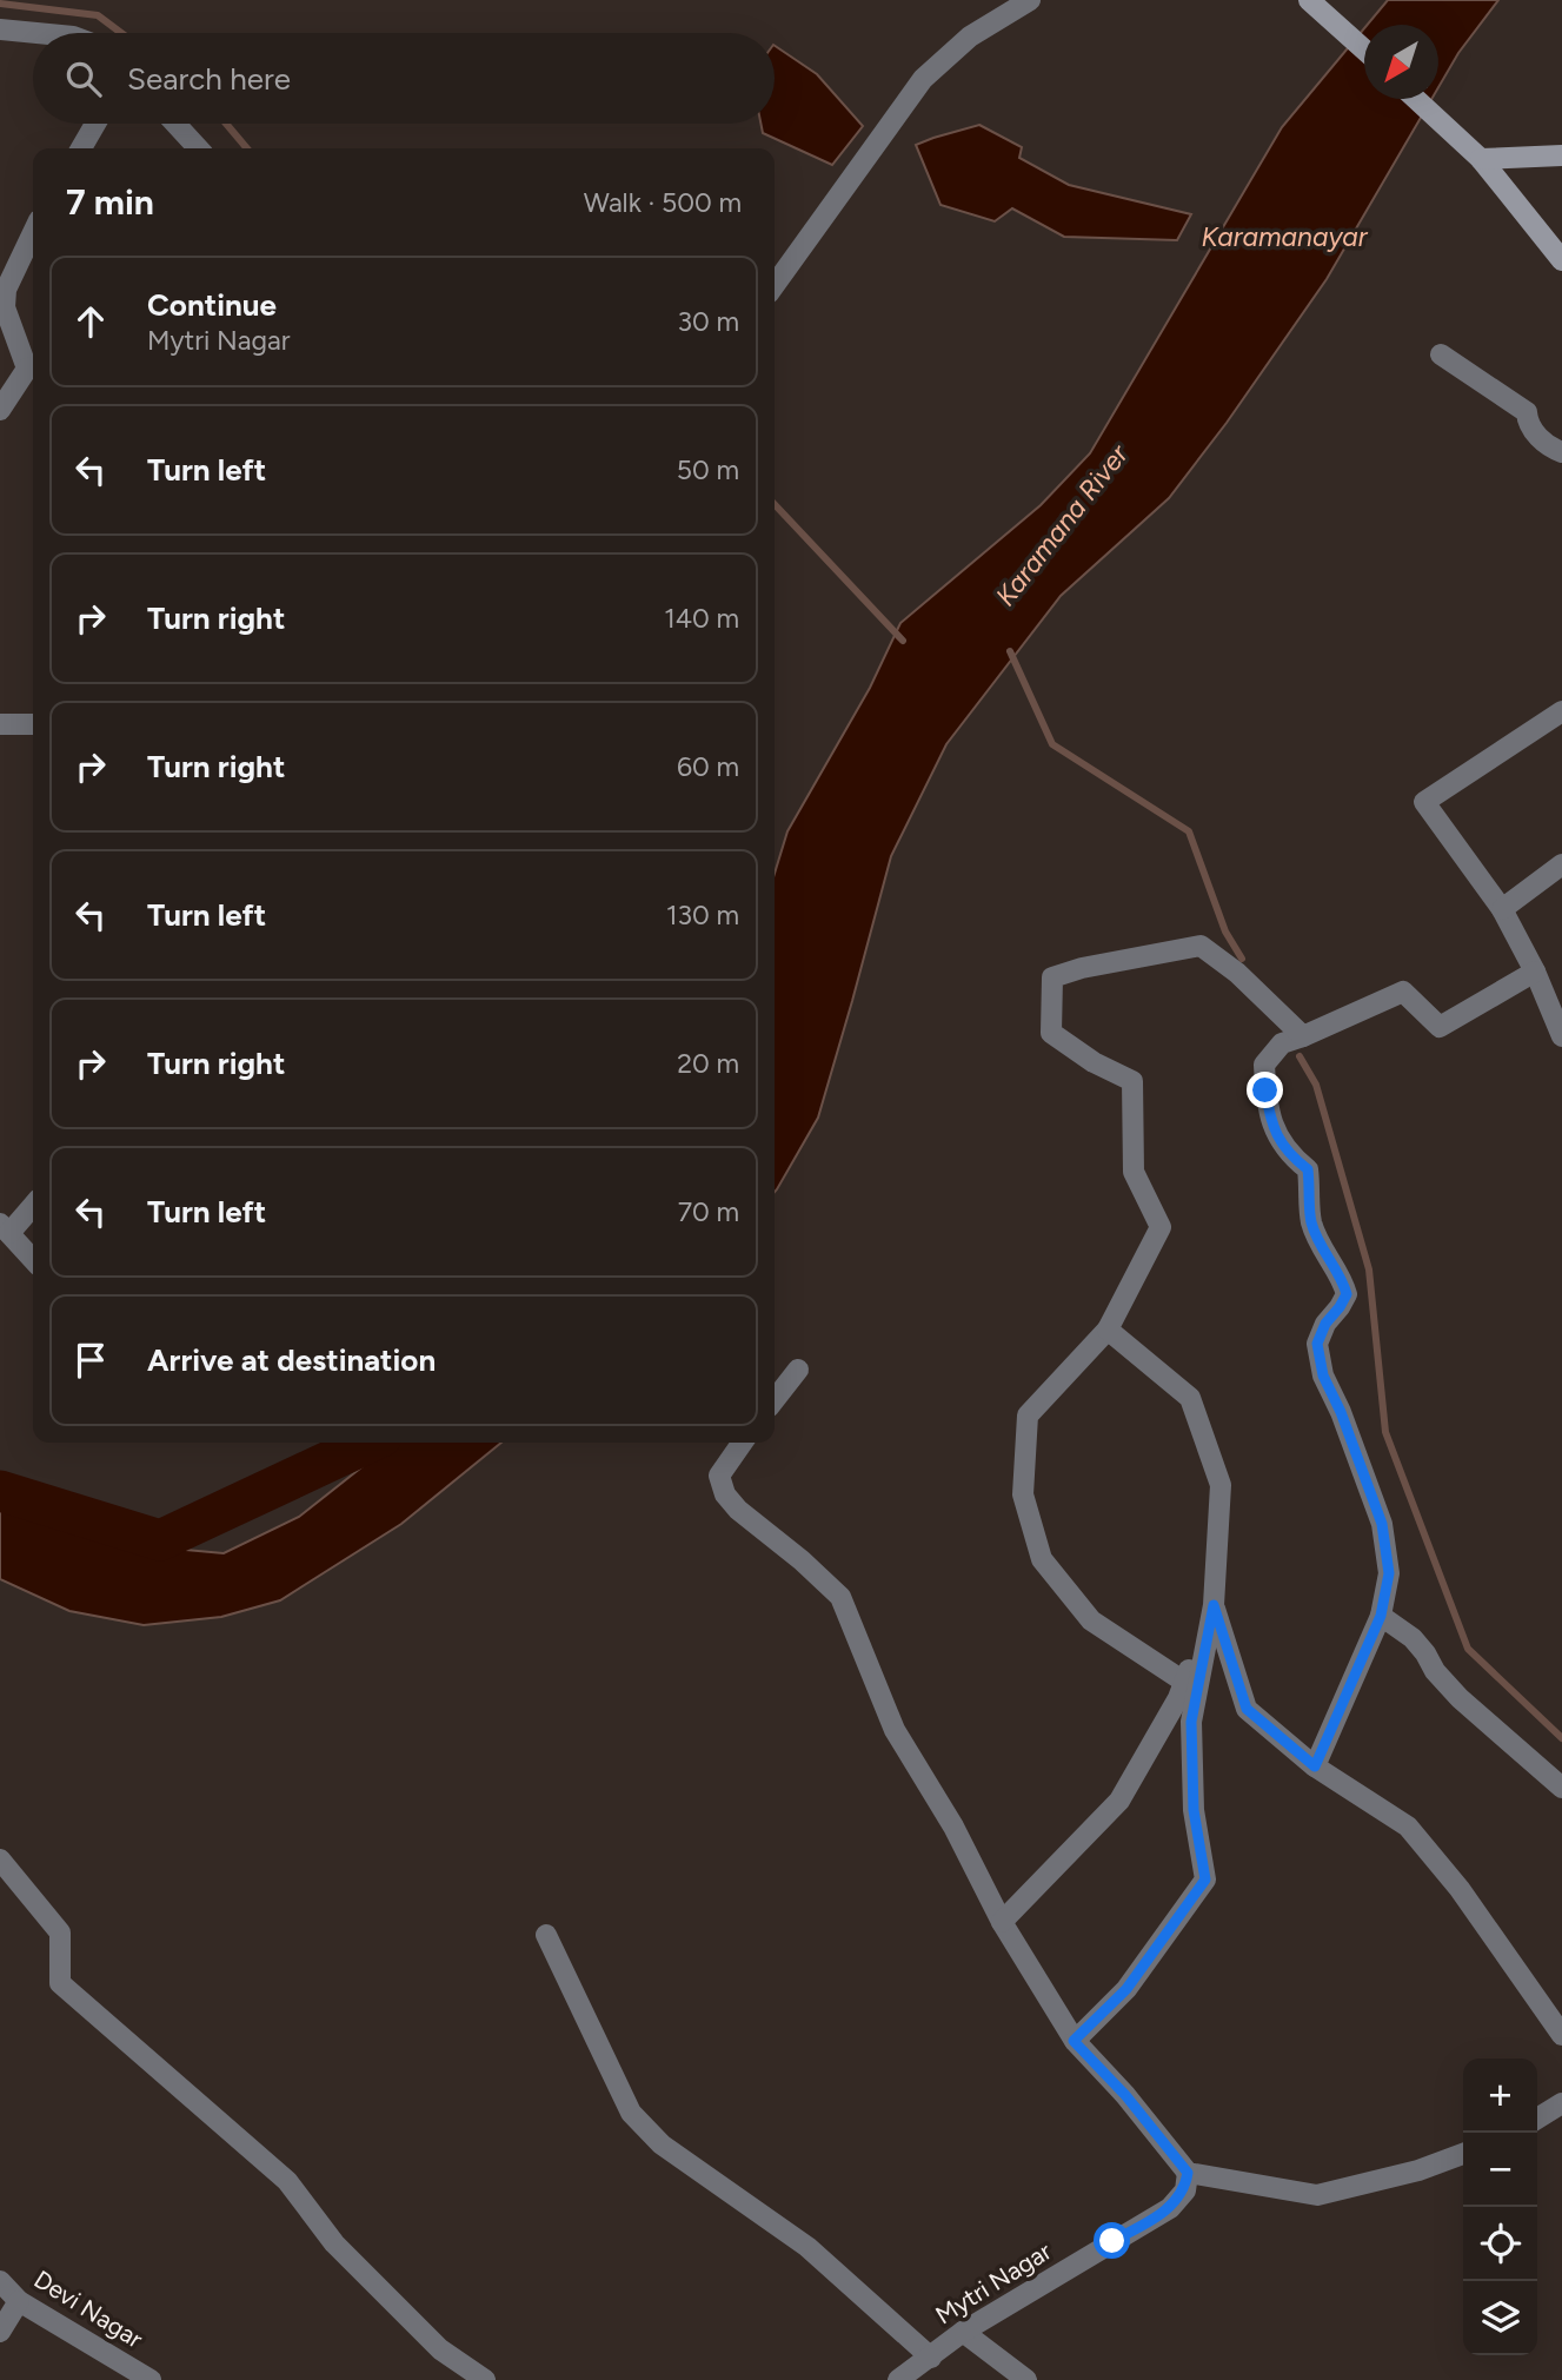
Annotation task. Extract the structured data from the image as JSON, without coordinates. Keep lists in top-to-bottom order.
{
  "streets": {
    "street": ["Mytri Nagar", "Devi Nagar"]
  },
  "water": ["Karamanayar", "Karamana River"],
  "north": "bottom left",
  "page": {
    "search": "Search here",
    "heading": ["7 min", "Walk · 500 m"],
    "list": [
      ["Continue", "Mytri Nagar", "30 m"],
      ["Turn left", "50 m"],
      ["Turn right", "140 m"],
      ["Turn right", "60 m"],
      ["Turn left", "130 m"],
      ["Turn right", "20 m"],
      ["Turn left", "70 m"],
      "Arrive at destination"
    ],
    "map_buttons": ["+", "−"]
  }
}
